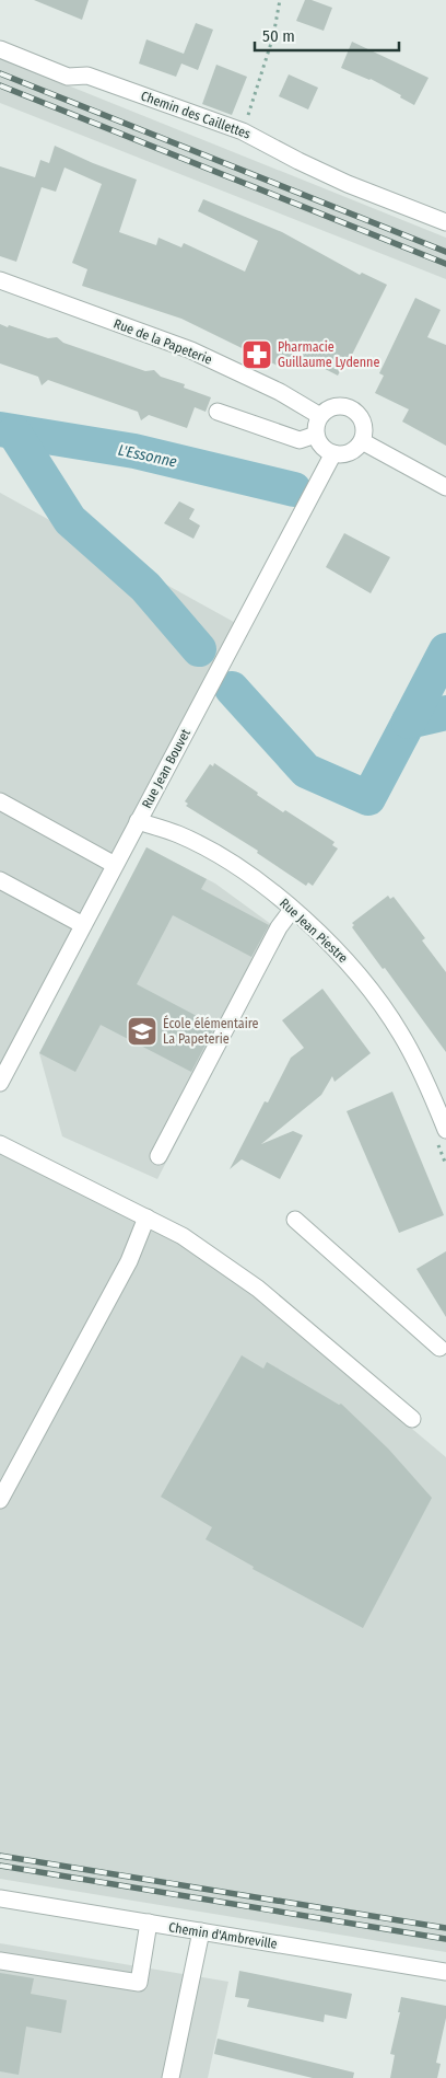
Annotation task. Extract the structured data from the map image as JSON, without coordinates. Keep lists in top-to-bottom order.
{
  "streets": {
    "street": [
      "Chemin des Caillettes",
      "Rue de la Papeterie",
      "Rue Jean Bouvet",
      "Rue Jean Piestre",
      "Chemin d'Ambreville"
    ]
  },
  "crossings": [
    ["Rue de la Papeterie", "Rue Jean Bouvet"],
    ["Rue Jean Bouvet", "Rue Jean Piestre"]
  ],
  "water": ["L'Essonne"],
  "places": {
    "pharmacy": ["Pharmacie Guillaume Lydenne"],
    "school or university": ["École élémentaire La Papeterie"]
  },
  "scale_bar": "50 m"
}
